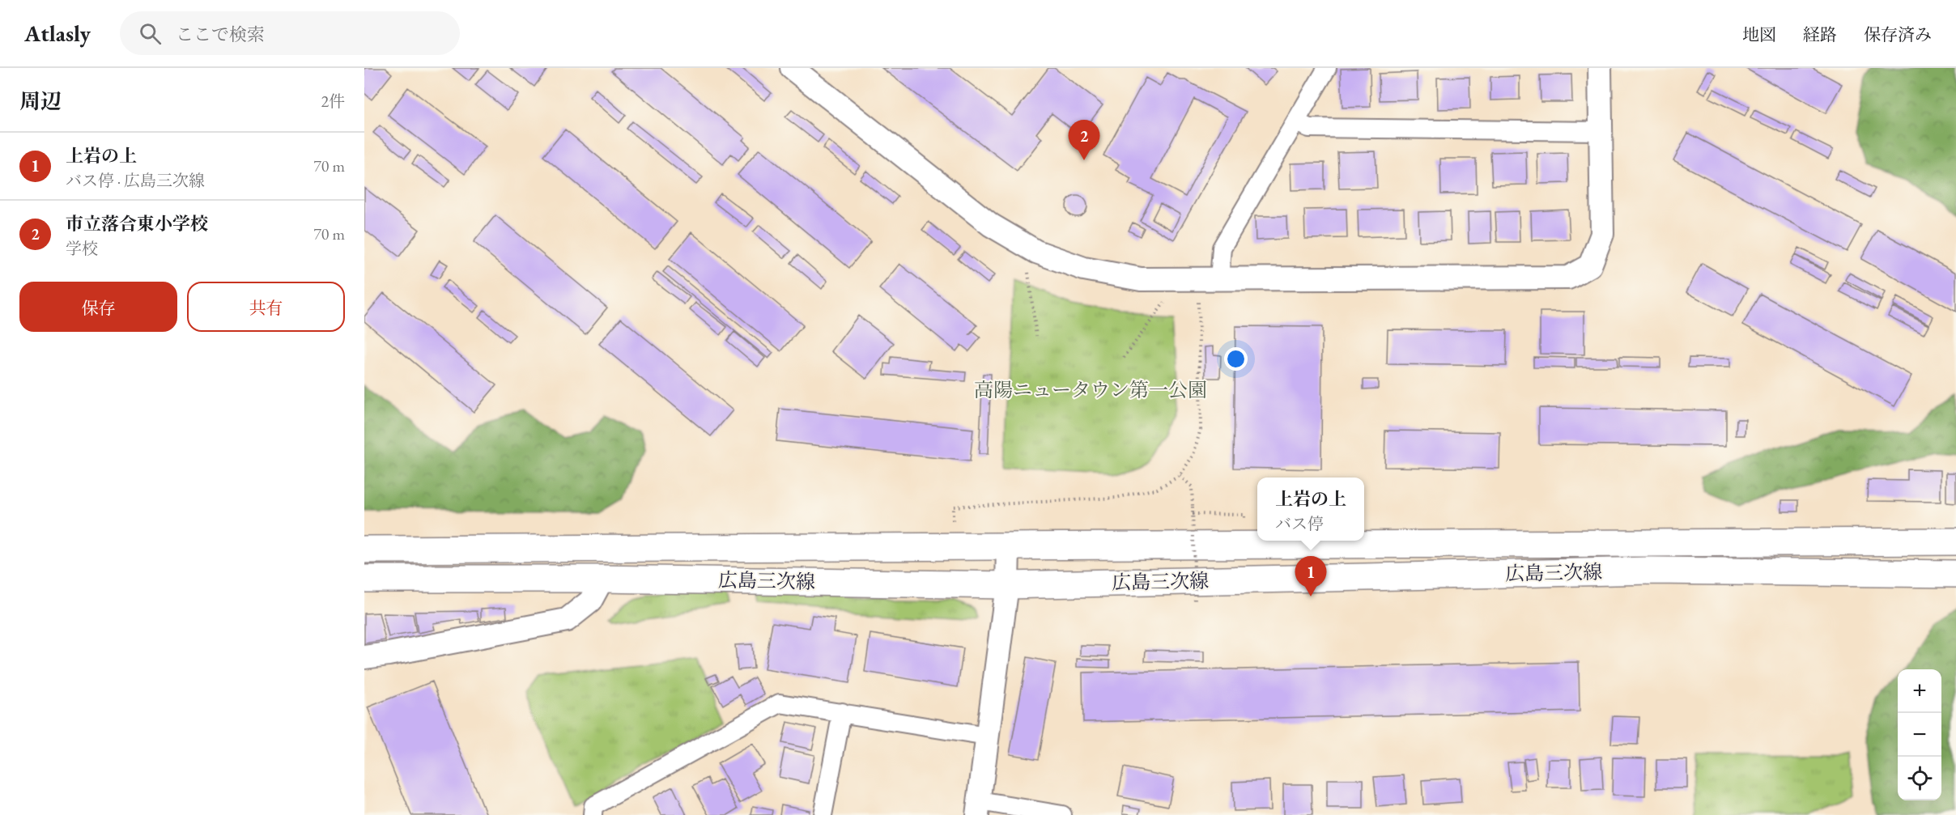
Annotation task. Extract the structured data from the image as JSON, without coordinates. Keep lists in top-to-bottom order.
{
  "streets": {
    "main road": ["広島三次線"]
  },
  "parks": ["高陽ニュータウン第一公園"],
  "page": {
    "header": "Atlasly",
    "search": "ここで検索",
    "nav": ["地図", "経路", "保存済み"],
    "heading": ["周辺", "2件"],
    "pins": ["2", "1"],
    "list": [
      {
        "mark": "1",
        "name": "上岩の上",
        "note": "バス停 · 広島三次線",
        "value": "70 m"
      },
      {
        "mark": "2",
        "name": "市立落合東小学校",
        "note": "学校",
        "value": "70 m"
      }
    ],
    "buttons": ["保存", "共有"],
    "popup": ["上岩の上", "バス停"],
    "map_buttons": ["+", "−"]
  }
}
